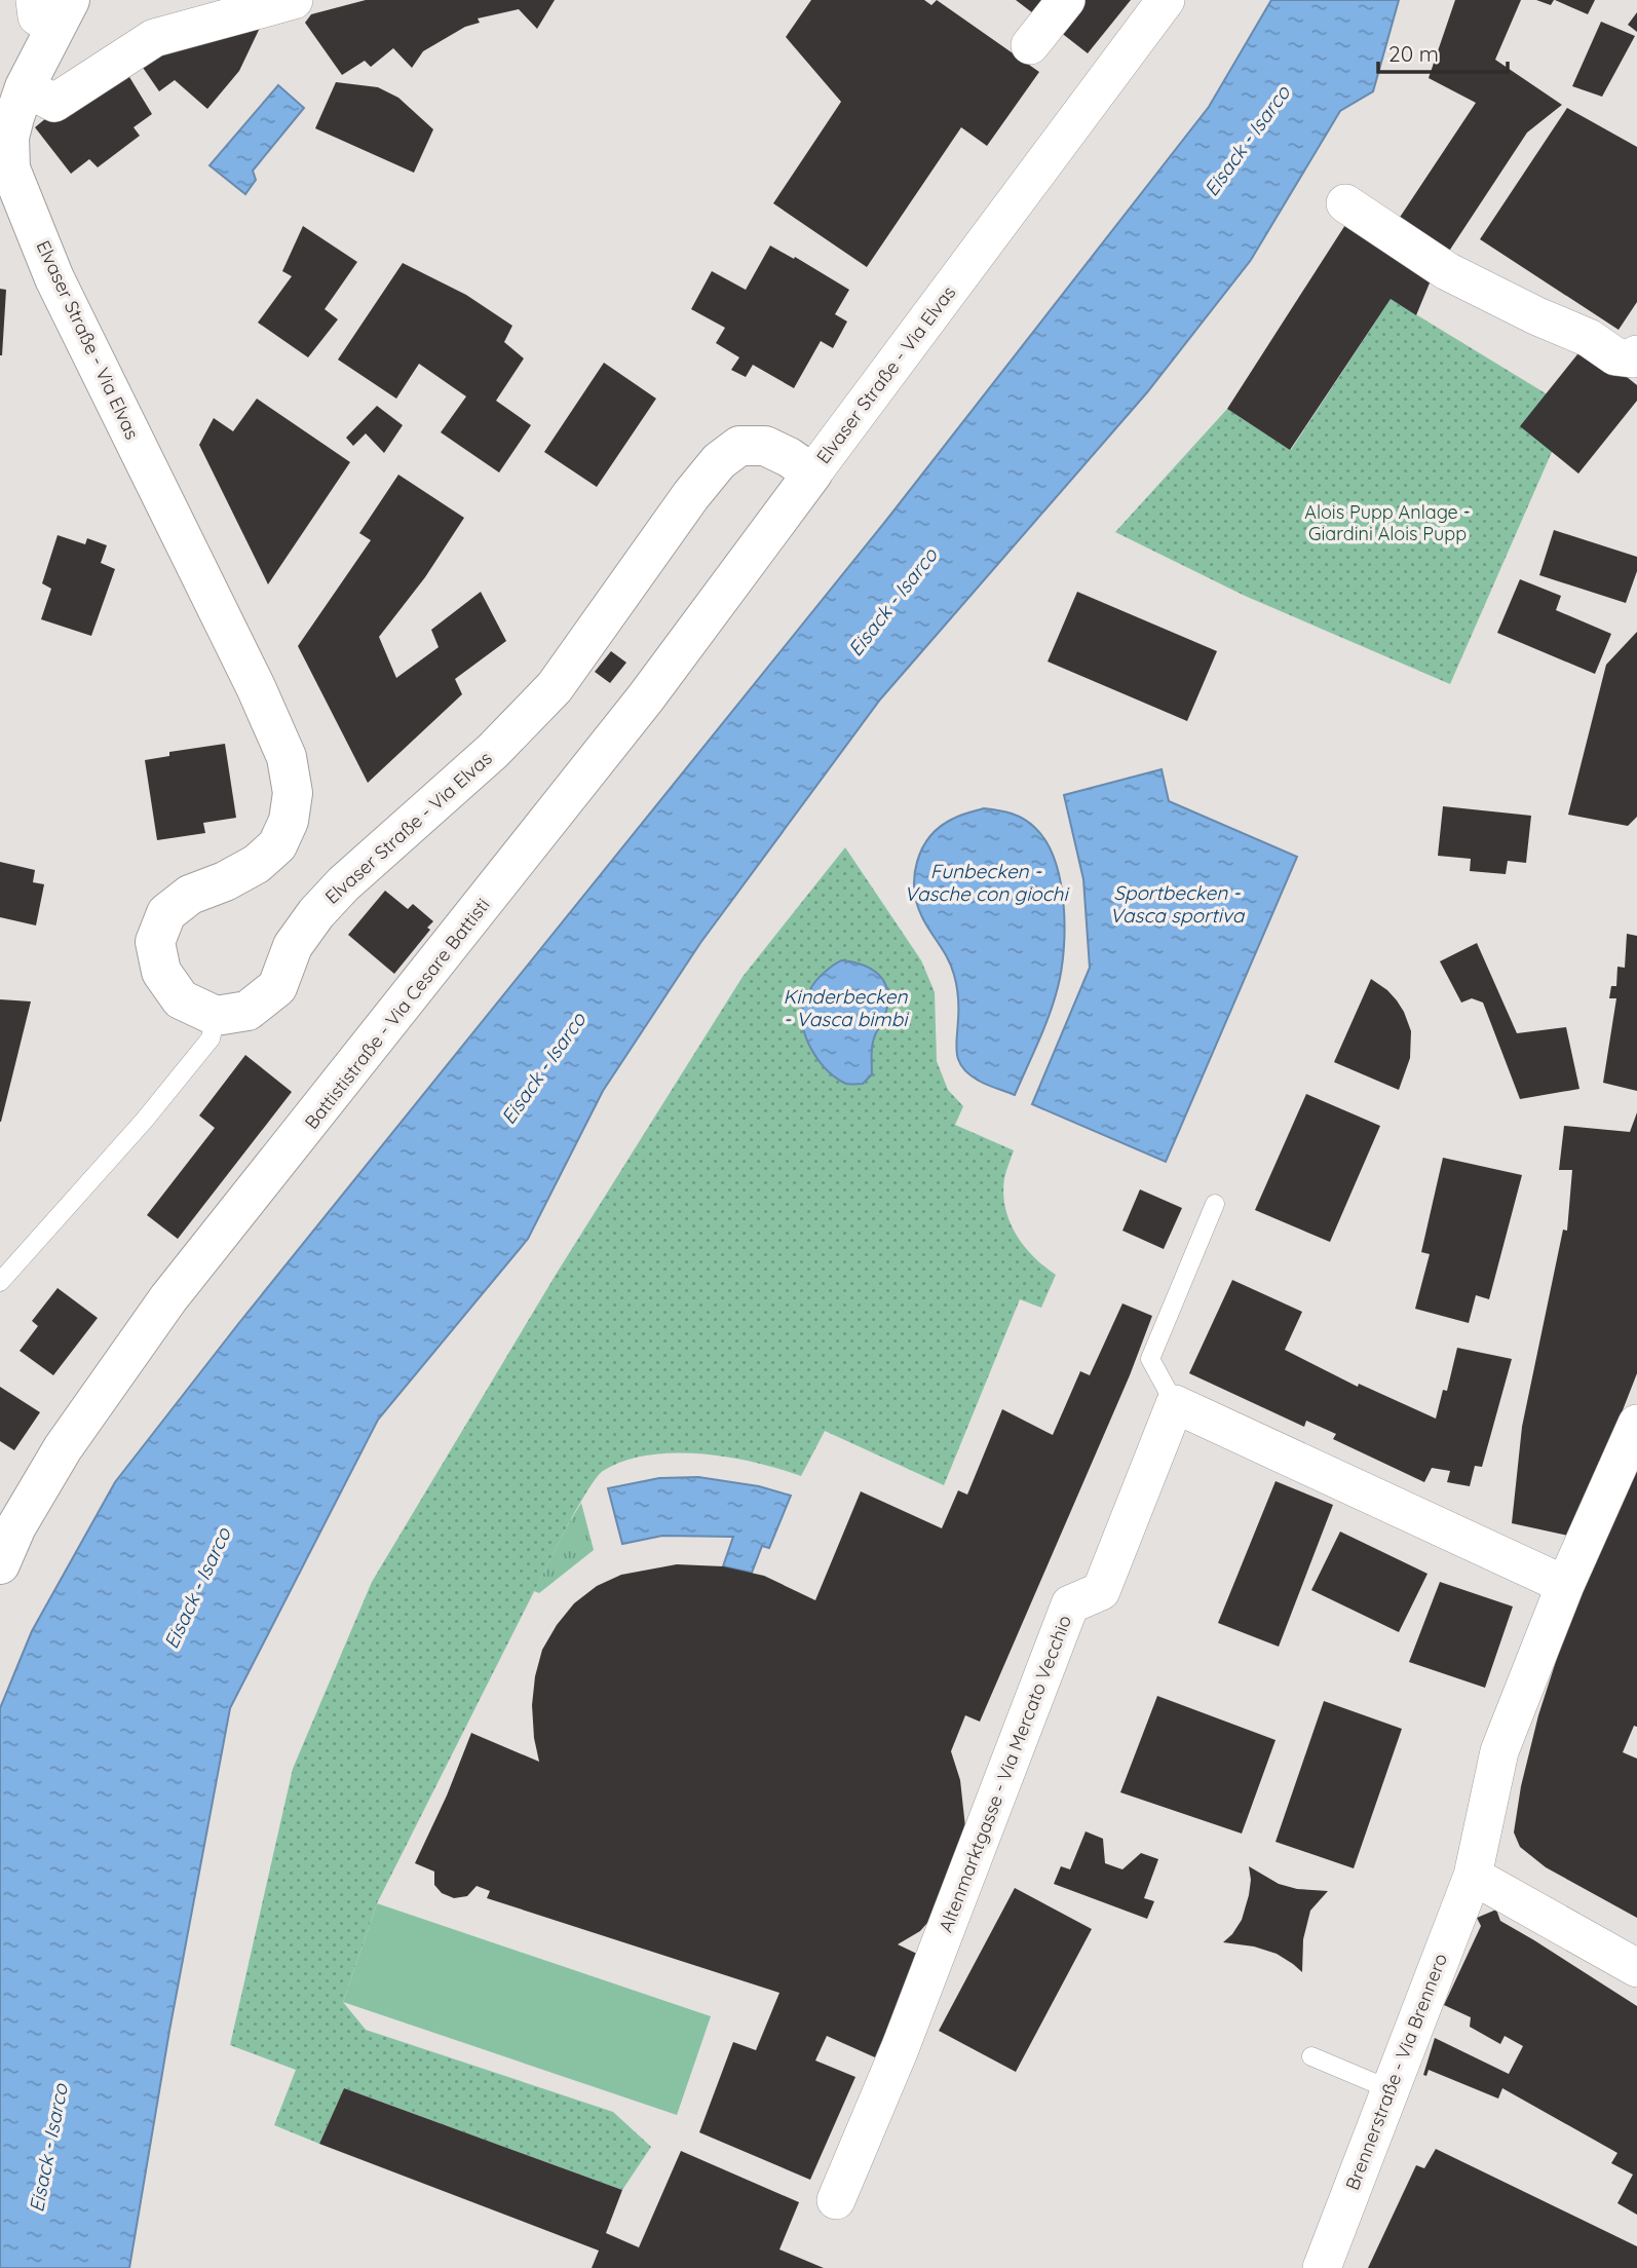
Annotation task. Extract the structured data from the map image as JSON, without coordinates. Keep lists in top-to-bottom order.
{
  "streets": {
    "street": [
      "Elvaser Straße - Via Elvas",
      "Battististraße - Via Cesare Battisti",
      "Altenmarktgasse - Via Mercato Vecchio",
      "Brennerstraße - Via Brennero"
    ]
  },
  "crossings": [
    ["Elvaser Straße - Via Elvas", "Battististraße - Via Cesare Battisti"]
  ],
  "water": [
    "Eisack - Isarco",
    "Funbecken - Vasche con giochi",
    "Sportbecken - Vasca sportiva",
    "Kinderbecken - Vasca bimbi"
  ],
  "parks": ["Alois Pupp Anlage - Giardini Alois Pupp"],
  "scale_bar": "20 m"
}
